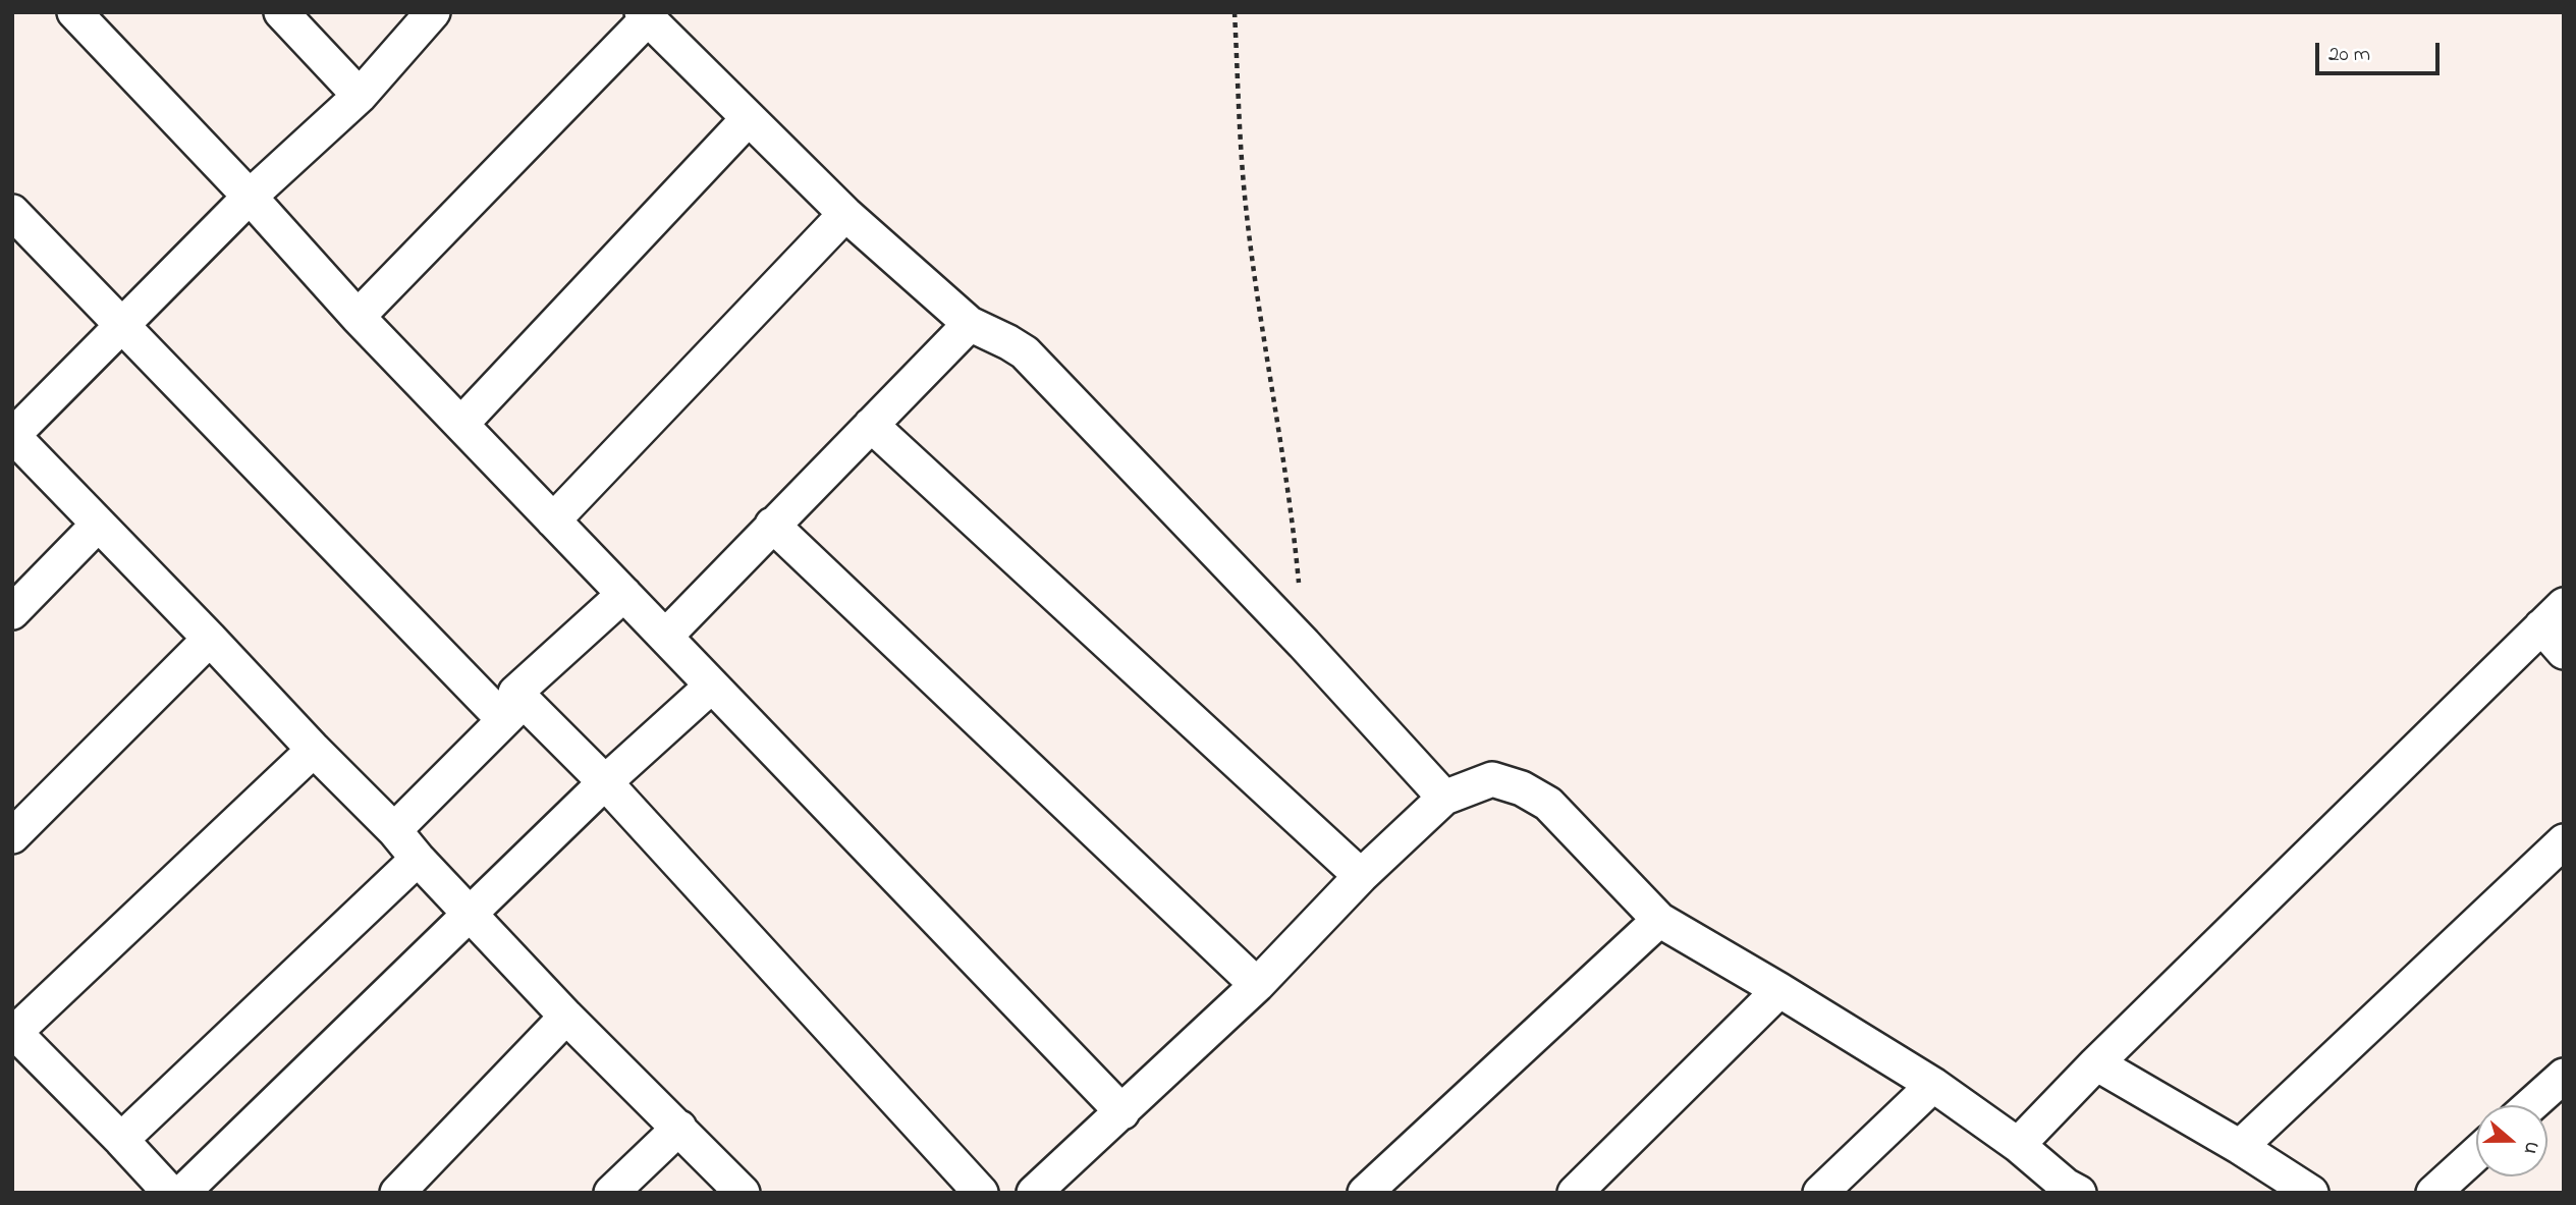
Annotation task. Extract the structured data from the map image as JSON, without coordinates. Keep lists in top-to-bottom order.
{
  "scale_bar": "20 m",
  "north": "right"
}
